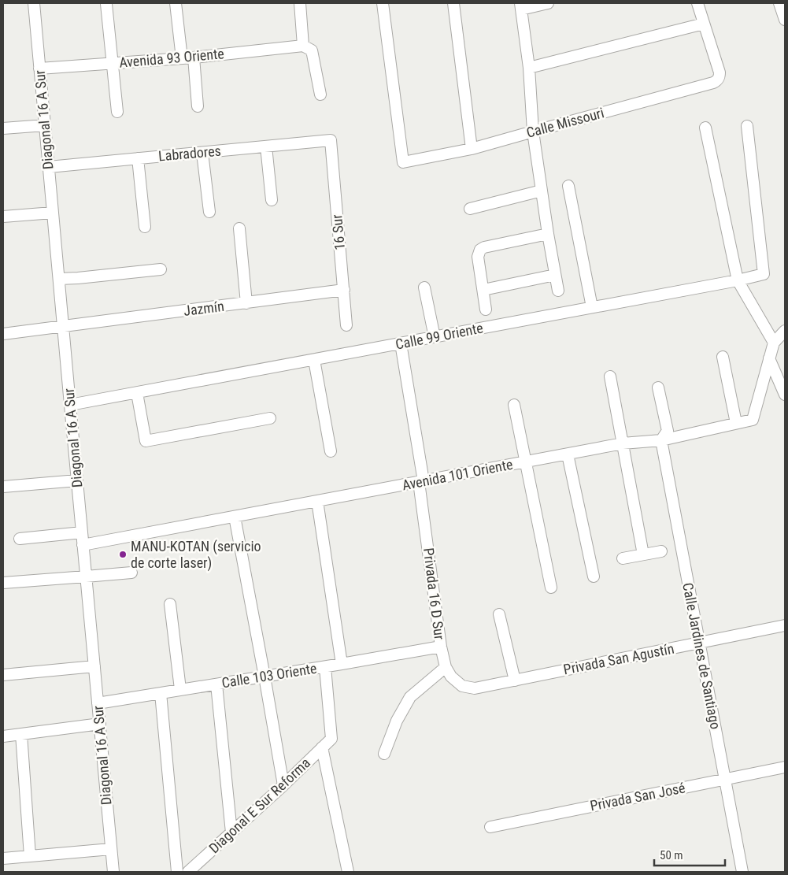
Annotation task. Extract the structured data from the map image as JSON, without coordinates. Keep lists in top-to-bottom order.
{
  "streets": {
    "street": [
      "Avenida 93 Oriente",
      "Diagonal 16 A Sur",
      "Calle Missouri",
      "Labradores",
      "16 Sur",
      "Jazmín",
      "Calle 99 Oriente",
      "Avenida 101 Oriente",
      "Privada 16 D Sur",
      "Calle Jardines de Santiago",
      "Privada San Agustín",
      "Calle 103 Oriente",
      "Privada San José",
      "Diagonal E Sur Reforma"
    ]
  },
  "crossings": [
    ["Avenida 93 Oriente", "Diagonal 16 A Sur"],
    ["Diagonal 16 A Sur", "Labradores"],
    ["Diagonal 16 A Sur", "Jazmín"],
    ["Diagonal 16 A Sur", "Calle 99 Oriente"],
    ["Diagonal 16 A Sur", "Avenida 101 Oriente"],
    ["Diagonal 16 A Sur", "Calle 103 Oriente"],
    ["Labradores", "16 Sur"],
    ["16 Sur", "Jazmín"],
    ["Calle 99 Oriente", "Privada 16 D Sur"],
    ["Avenida 101 Oriente", "Privada 16 D Sur"],
    ["Avenida 101 Oriente", "Calle Jardines de Santiago"],
    ["Privada 16 D Sur", "Privada San Agustín"],
    ["Privada 16 D Sur", "Calle 103 Oriente"],
    ["Calle Jardines de Santiago", "Privada San Agustín"],
    ["Calle Jardines de Santiago", "Privada San José"],
    ["Calle 103 Oriente", "Diagonal E Sur Reforma"]
  ],
  "places": ["MANU-KOTAN (servicio de corte laser)"],
  "scale_bar": "50 m"
}
